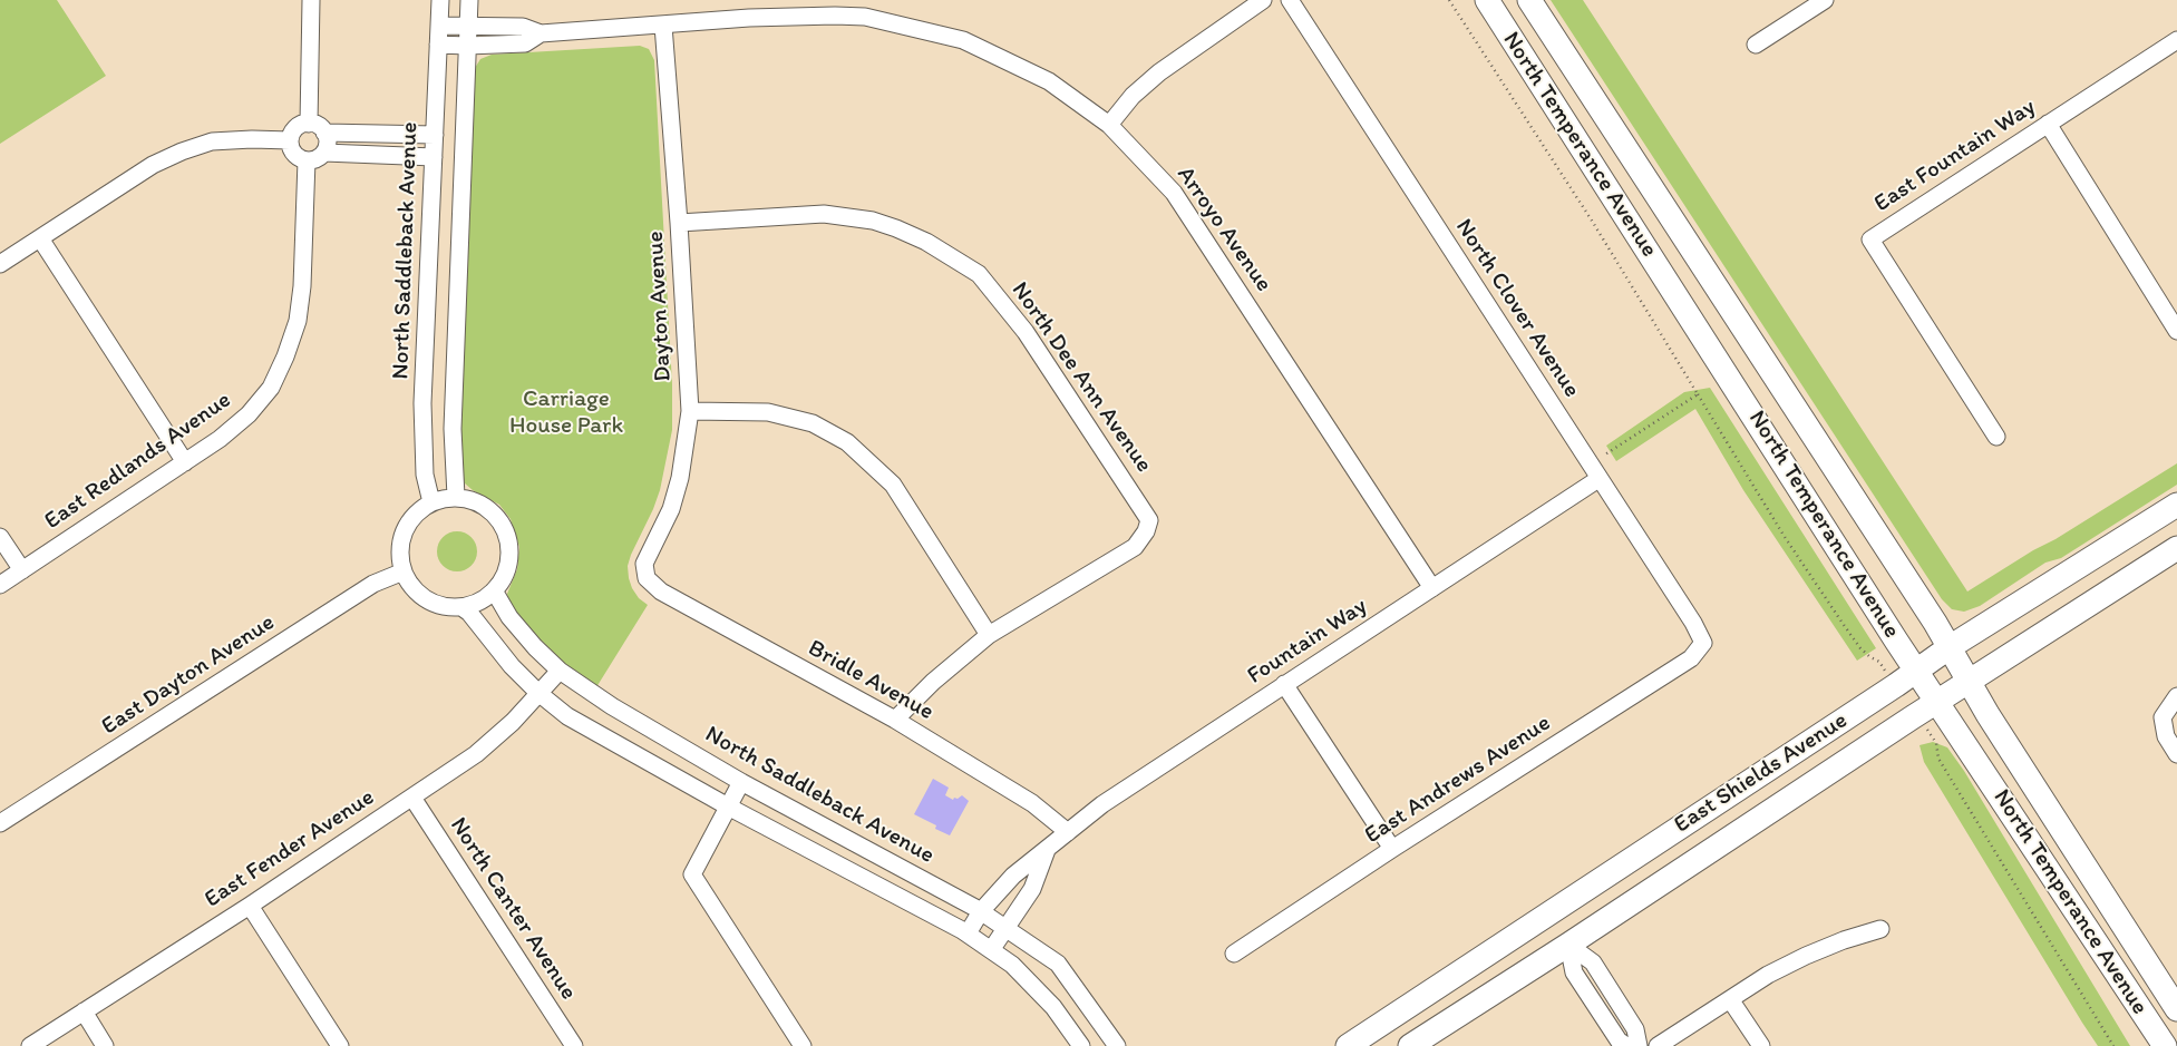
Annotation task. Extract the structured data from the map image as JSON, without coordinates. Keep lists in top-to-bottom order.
{
  "streets": {
    "main road": ["North Temperance Avenue", "East Shields Avenue"],
    "street": [
      "East Fountain Way",
      "Arroyo Avenue",
      "North Saddleback Avenue",
      "Dayton Avenue",
      "North Clover Avenue",
      "North Dee Ann Avenue",
      "East Redlands Avenue",
      "Fountain Way",
      "East Dayton Avenue",
      "Bridle Avenue",
      "East Andrews Avenue",
      "East Fender Avenue",
      "North Canter Avenue"
    ]
  },
  "crossings": [
    ["North Temperance Avenue", "East Shields Avenue"],
    ["Arroyo Avenue", "North Saddleback Avenue"],
    ["Arroyo Avenue", "Dayton Avenue"],
    ["Arroyo Avenue", "Fountain Way"],
    ["North Saddleback Avenue", "Fountain Way"],
    ["North Saddleback Avenue", "East Dayton Avenue"],
    ["North Saddleback Avenue", "East Fender Avenue"],
    ["Dayton Avenue", "North Dee Ann Avenue"],
    ["Dayton Avenue", "Bridle Avenue"],
    ["North Clover Avenue", "Fountain Way"],
    ["North Clover Avenue", "East Andrews Avenue"],
    ["Fountain Way", "Bridle Avenue"],
    ["East Fender Avenue", "North Canter Avenue"]
  ],
  "parks": ["Carriage House Park"]
}
